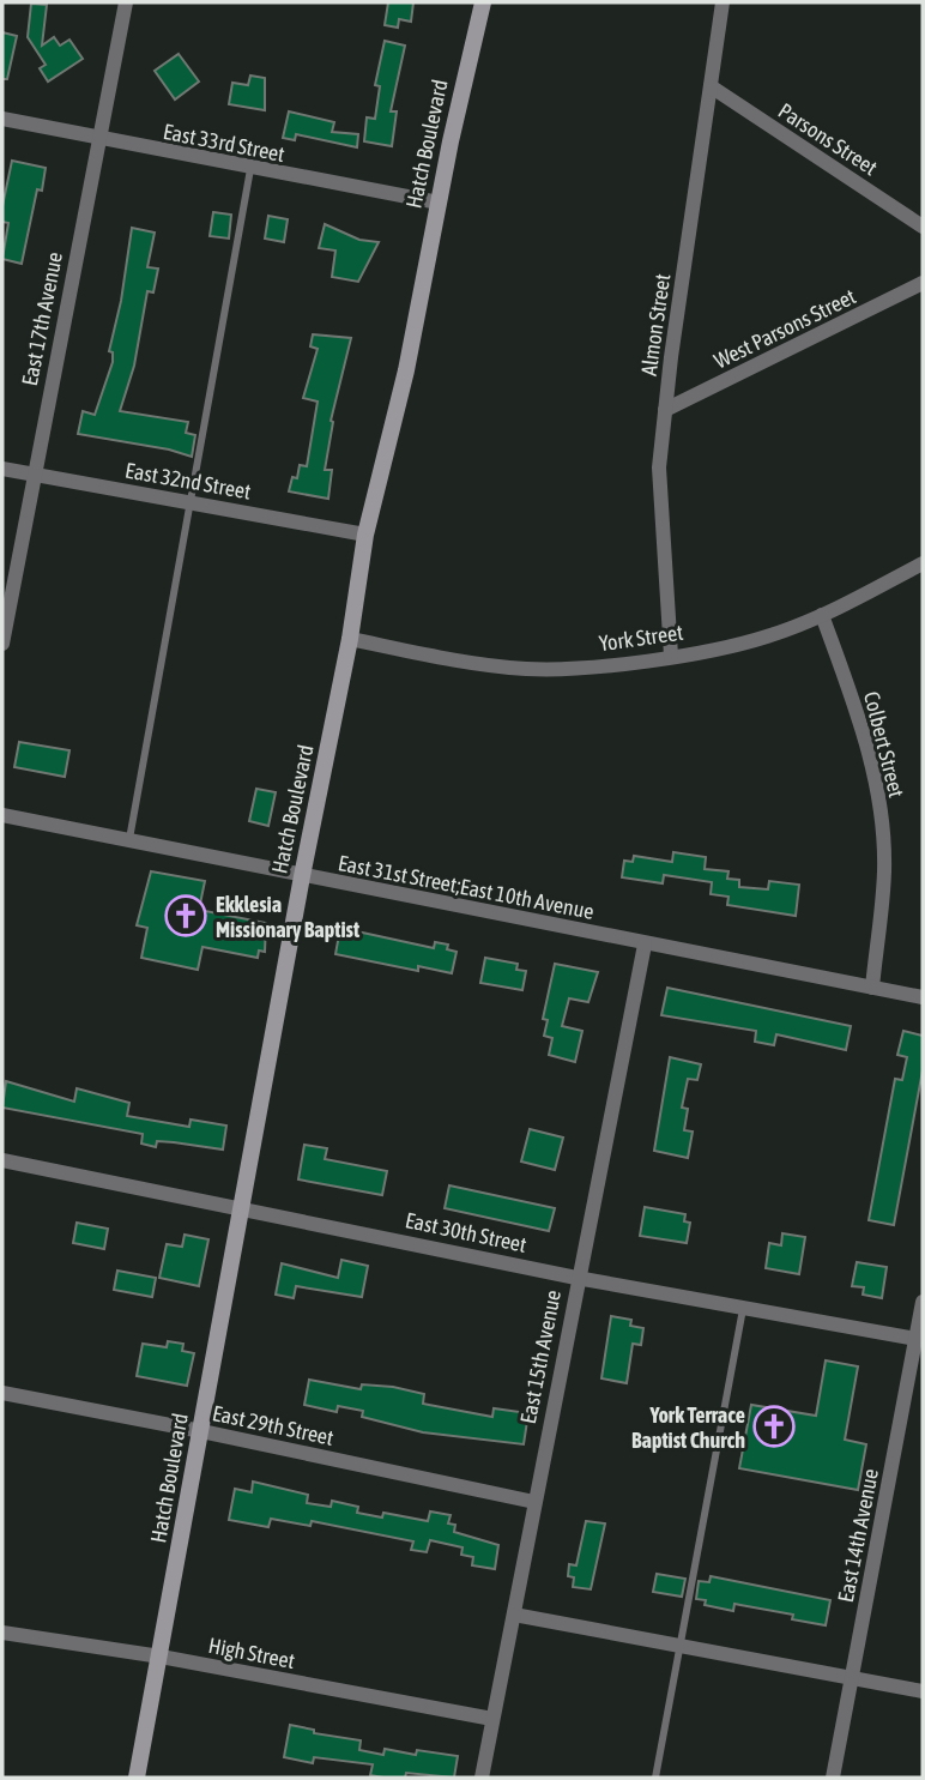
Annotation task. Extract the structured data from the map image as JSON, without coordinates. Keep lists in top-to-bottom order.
{
  "streets": {
    "main road": ["Hatch Boulevard"],
    "street": [
      "Parsons Street",
      "East 33rd Street",
      "East 17th Avenue",
      "Almon Street",
      "West Parsons Street",
      "East 32nd Street",
      "York Street",
      "Colbert Street",
      "East 31st Street;East 10th Avenue",
      "East 30th Street",
      "East 15th Avenue",
      "East 29th Street",
      "East 14th Avenue",
      "High Street"
    ]
  },
  "crossings": [
    ["Parsons Street", "Almon Street"],
    ["East 33rd Street", "Hatch Boulevard"],
    ["East 33rd Street", "East 17th Avenue"],
    ["Hatch Boulevard", "East 32nd Street"],
    ["Hatch Boulevard", "York Street"],
    ["Hatch Boulevard", "East 31st Street;East 10th Avenue"],
    ["Hatch Boulevard", "East 30th Street"],
    ["Hatch Boulevard", "East 29th Street"],
    ["Hatch Boulevard", "High Street"],
    ["East 17th Avenue", "East 32nd Street"],
    ["Almon Street", "West Parsons Street"],
    ["Almon Street", "York Street"],
    ["York Street", "Colbert Street"],
    ["Colbert Street", "East 31st Street;East 10th Avenue"],
    ["East 31st Street;East 10th Avenue", "East 15th Avenue"],
    ["East 30th Street", "East 15th Avenue"],
    ["East 30th Street", "East 14th Avenue"],
    ["East 15th Avenue", "East 29th Street"],
    ["East 15th Avenue", "High Street"]
  ],
  "places": {
    "church": ["Ekklesia Missionary Baptist", "York Terrace Baptist Church"]
  }
}
